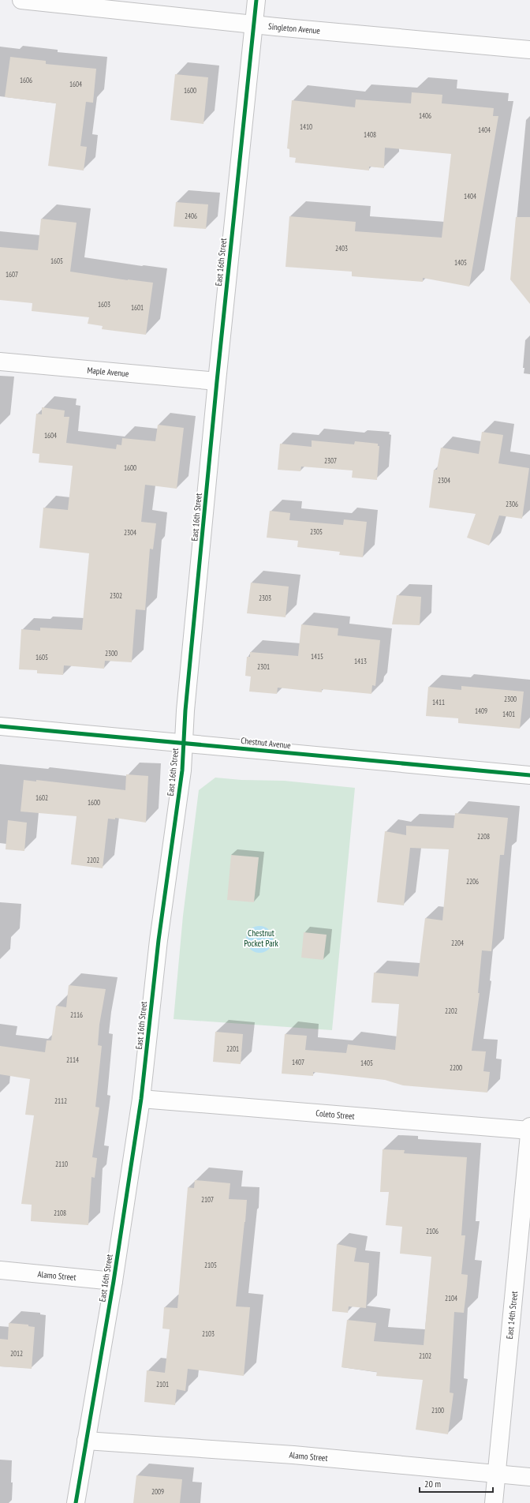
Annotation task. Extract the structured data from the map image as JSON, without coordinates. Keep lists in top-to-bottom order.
{
  "streets": {
    "street": [
      "Singleton Avenue",
      "East 16th Street",
      "Maple Avenue",
      "Chestnut Avenue",
      "Coleto Street",
      "Alamo Street",
      "East 14th Street"
    ]
  },
  "crossings": [
    ["Singleton Avenue", "East 16th Street"],
    ["East 16th Street", "Maple Avenue"],
    ["East 16th Street", "Chestnut Avenue"],
    ["East 16th Street", "Coleto Street"],
    ["East 16th Street", "Alamo Street"],
    ["Coleto Street", "East 14th Street"],
    ["Alamo Street", "East 14th Street"]
  ],
  "parks": ["Chestnut Pocket Park"],
  "house_numbers": [
    "1606",
    "1604",
    "1600",
    "1406",
    "1410",
    "1404",
    "1408",
    "1404",
    "2406",
    "2403",
    "1605",
    "1405",
    "1607",
    "1603",
    "1601",
    "1604",
    "2307",
    "1600",
    "2304",
    "2306",
    "2305",
    "2304",
    "2302",
    "2303",
    "2300",
    "1415",
    "1605",
    "1413",
    "2301",
    "2300",
    "1411",
    "1409",
    "1401",
    "1602",
    "1600",
    "2208",
    "2202",
    "2206",
    "2204",
    "2202",
    "2116",
    "2201",
    "2114",
    "1407",
    "1405",
    "2200",
    "2112",
    "2110",
    "2107",
    "2108",
    "2106",
    "2105",
    "2104",
    "2103",
    "2012",
    "2102",
    "2101",
    "2100",
    "2009"
  ],
  "scale_bar": "20 m"
}
